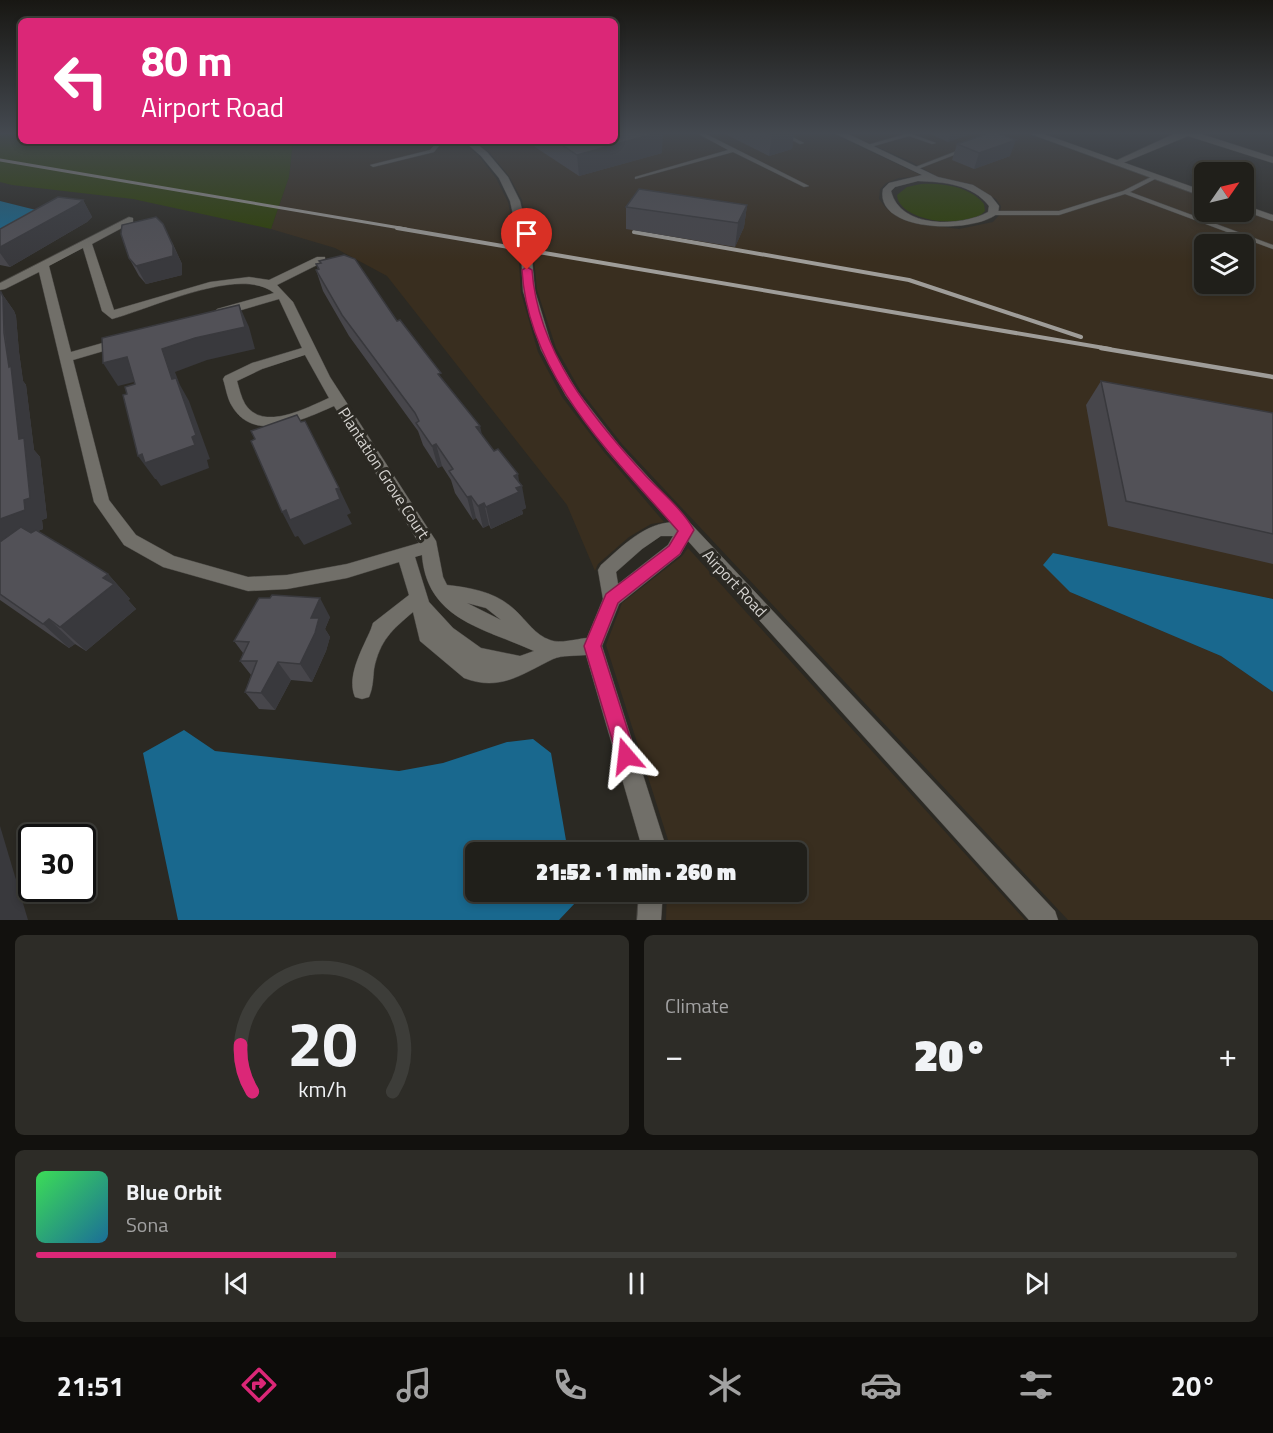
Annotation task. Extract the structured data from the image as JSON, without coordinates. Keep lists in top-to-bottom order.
{
  "streets": {
    "street": ["Plantation Grove Court", "Airport Road"]
  },
  "north": "top right",
  "page": {
    "turn": ["80 m", "Airport Road"],
    "limit": "30",
    "trip": "21:52 · 1 min · 260 m",
    "tile": "Climate",
    "heat": ["−", "20°", "+"],
    "song": ["Blue Orbit", "Sona"],
    "tabs": ["21:51", "20°"],
    "gauge": ["20", "km/h"]
  }
}
